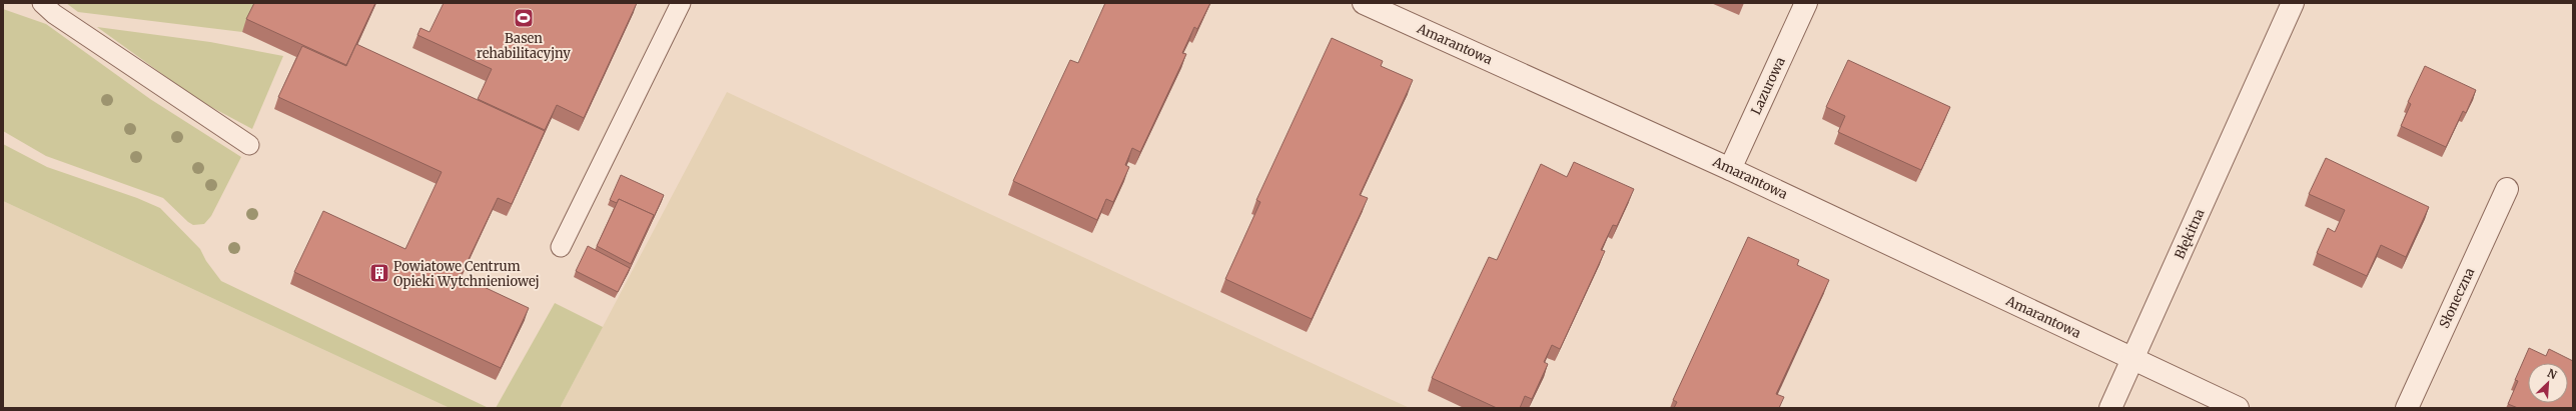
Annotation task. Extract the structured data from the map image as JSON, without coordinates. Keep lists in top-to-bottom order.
{
  "streets": {
    "street": [
      "Amarantowa",
      "Lazurowa",
      "Błękitna",
      "Słoneczna"
    ]
  },
  "crossings": [
    ["Amarantowa", "Lazurowa"],
    ["Amarantowa", "Błękitna"]
  ],
  "places": {
    "sports": ["Basen rehabilitacyjny"],
    "building": ["Powiatowe Centrum Opieki Wytchnieniowej"]
  },
  "north": "top right"
}
